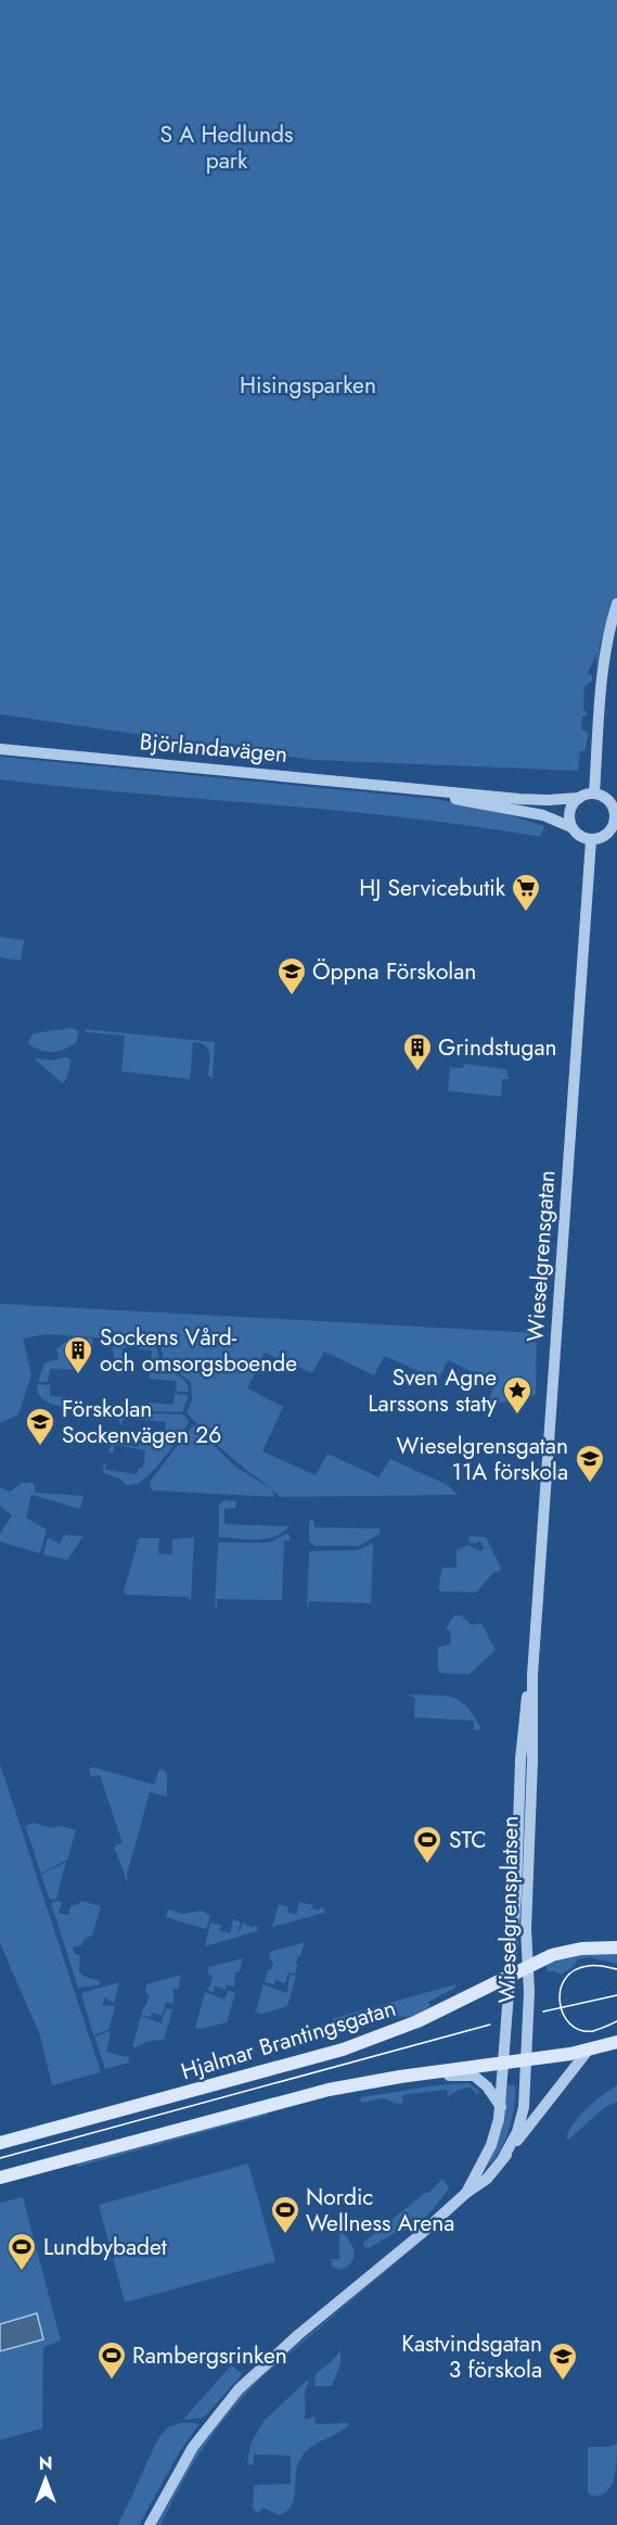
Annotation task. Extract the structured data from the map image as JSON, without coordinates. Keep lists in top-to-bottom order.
{
  "streets": {
    "main road": ["Hjalmar Brantingsgatan"],
    "street": ["Björlandavägen", "Wieselgrensgatan", "Wieselgrensplatsen"]
  },
  "crossings": [
    ["Björlandavägen", "Wieselgrensgatan"],
    ["Wieselgrensgatan", "Wieselgrensplatsen"],
    ["Wieselgrensplatsen", "Hjalmar Brantingsgatan"]
  ],
  "parks": ["S A Hedlunds park", "Hisingsparken"],
  "places": {
    "supermarket": ["HJ Servicebutik"],
    "school or university": [
      "Öppna Förskolan",
      "Förskolan Sockenvägen 26",
      "Wieselgrensgatan 11A förskola",
      "Kastvindsgatan 3 förskola"
    ],
    "building": ["Grindstugan", "Sockens Vård- och omsorgsboende"],
    "place": ["Sven Agne Larssons staty"],
    "sports": [
      "STC",
      "Nordic Wellness Arena",
      "Lundbybadet",
      "Rambergsrinken"
    ]
  },
  "north": "top"
}
